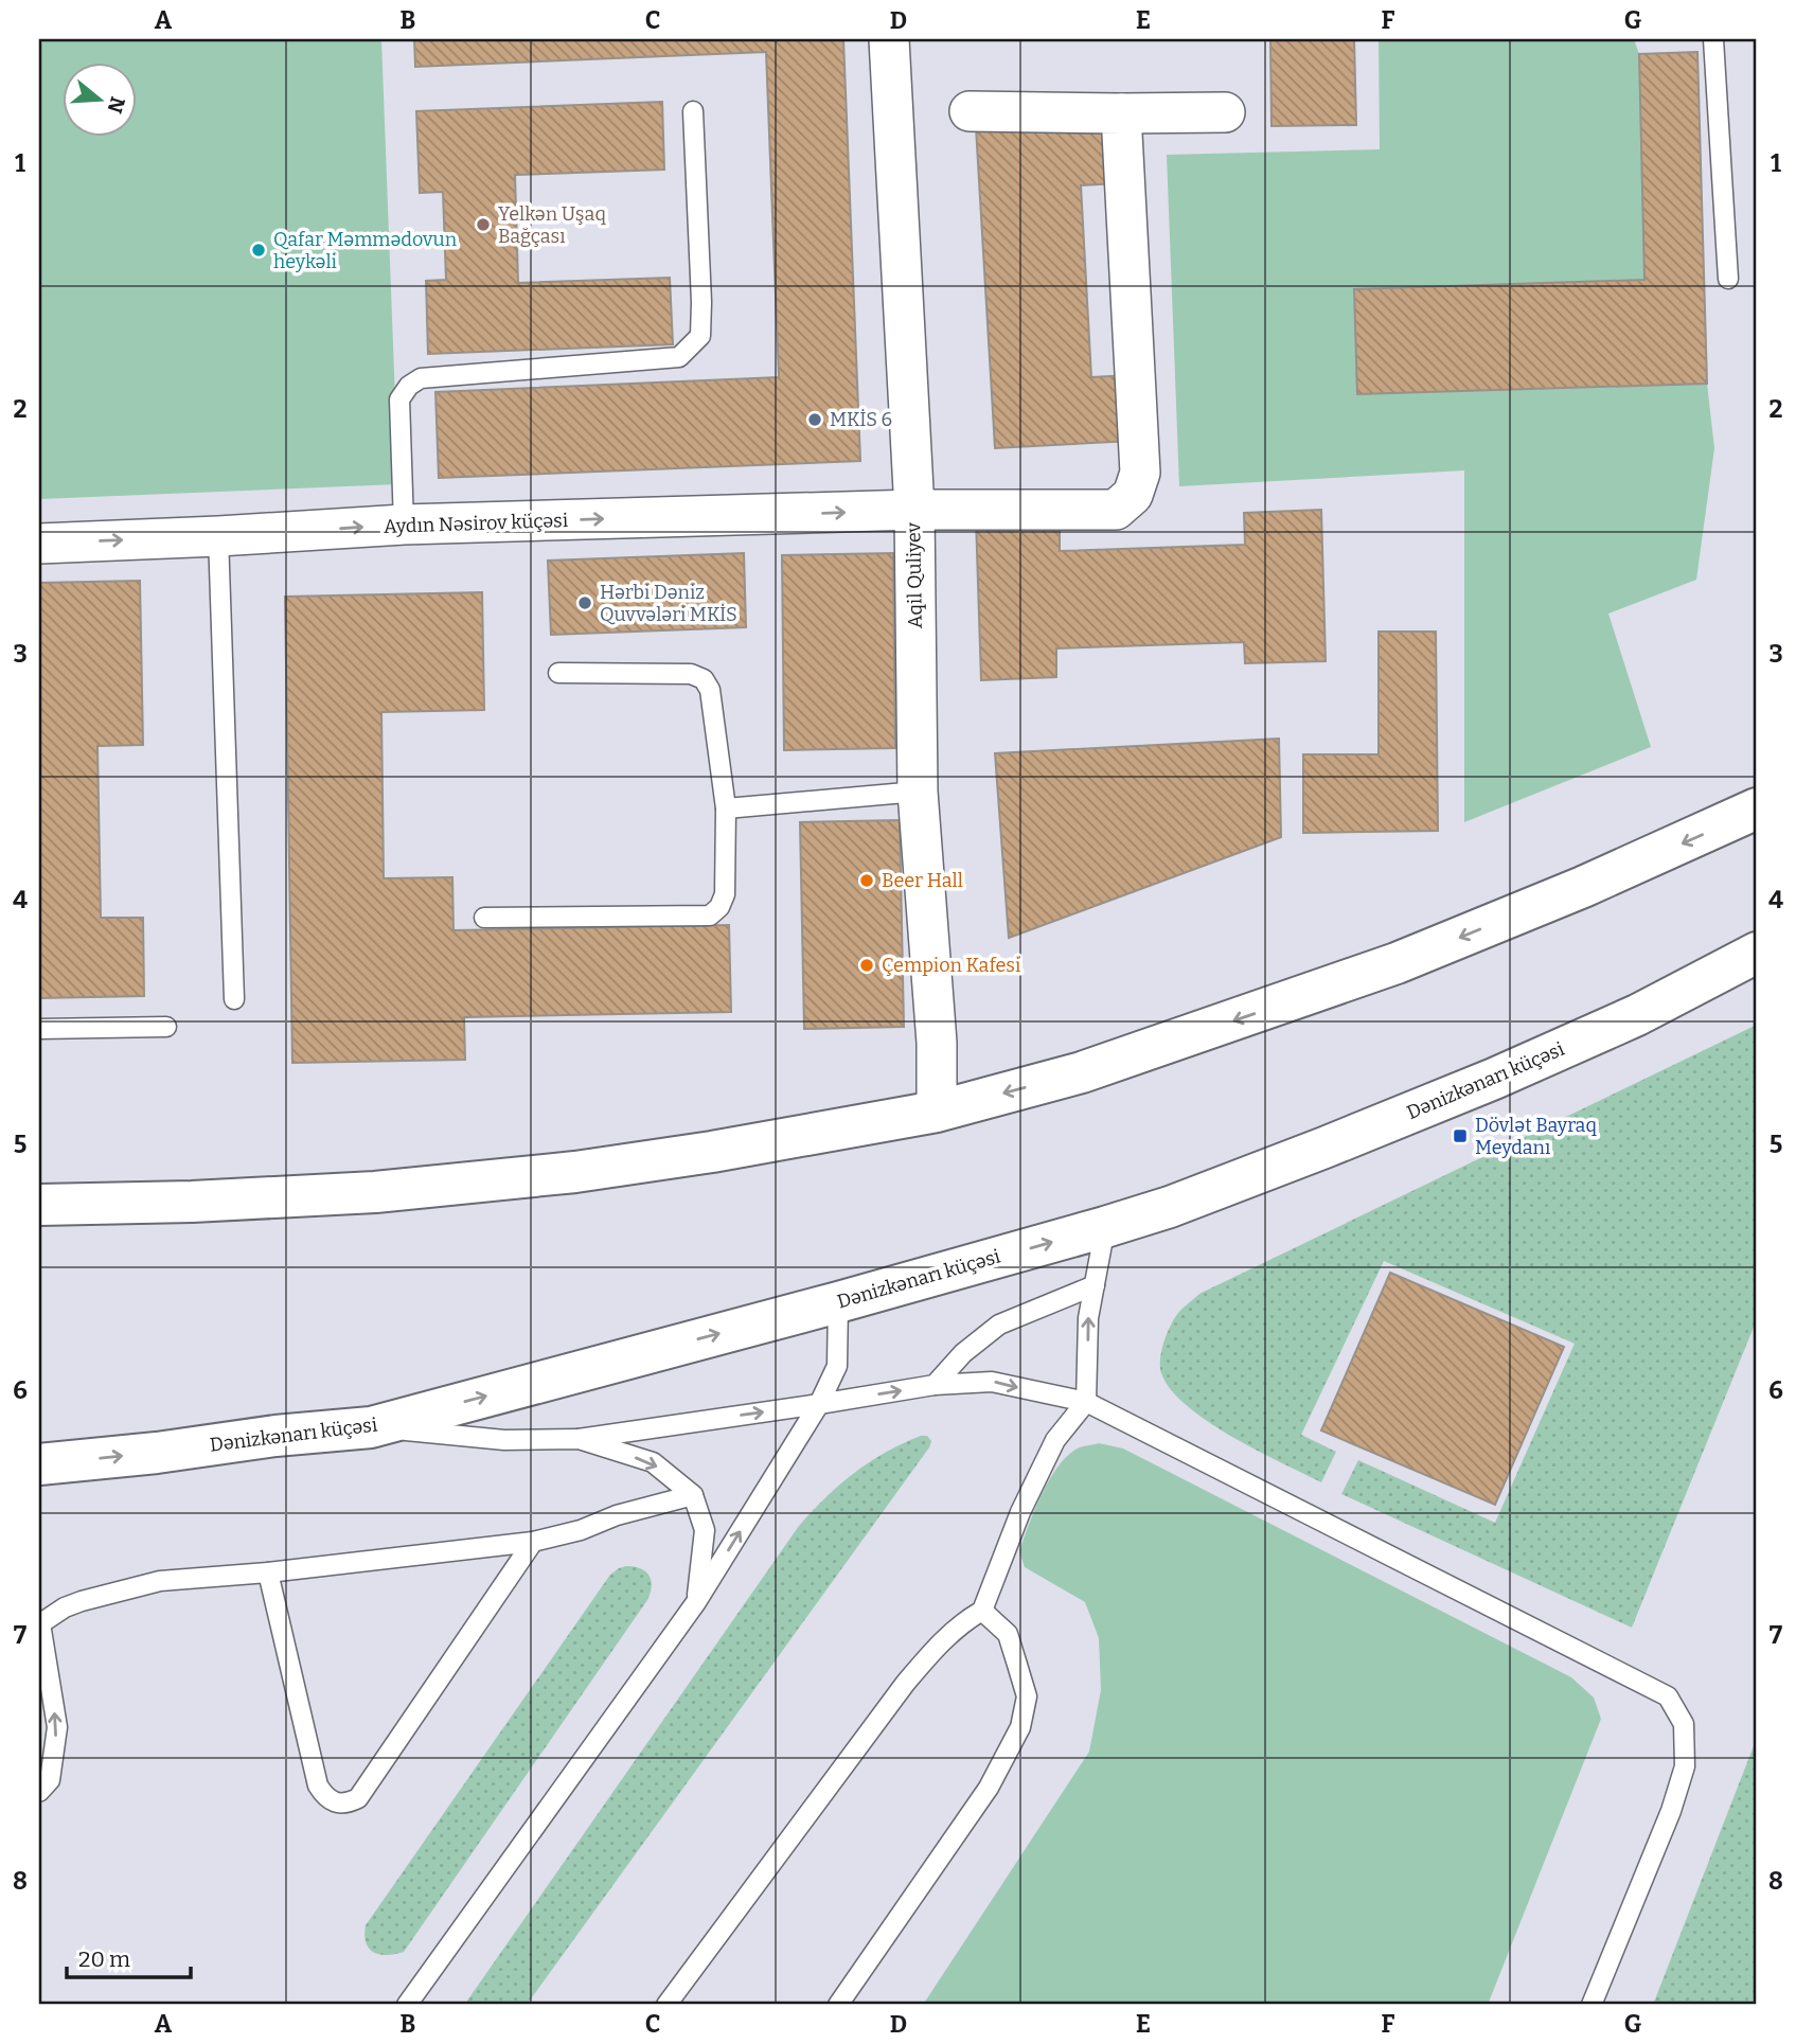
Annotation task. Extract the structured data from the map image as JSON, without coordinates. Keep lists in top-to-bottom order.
{
  "streets": {
    "highway": ["Dənizkənarı küçəsi"],
    "street": ["Aydın Nəsirov küçəsi", "Aqil Quliyev"]
  },
  "crossings": [
    ["Aydın Nəsirov küçəsi", "Aqil Quliyev"]
  ],
  "one_way": ["Aydın Nəsirov küçəsi"],
  "places": {
    "other": [
      "Yelkən Uşaq Bağçası",
      "Qafar Məmmədovun heykəli",
      "MKİS 6",
      "Hərbi Dəniz Quvvələri MKİS",
      "Beer Hall",
      "Çempion Kafesi"
    ],
    "transit": ["Dövlət Bayraq Meydanı"]
  },
  "scale_bar": "20 m",
  "north": "right",
  "grid": {
    "columns": [
      "A",
      "B",
      "C",
      "D",
      "E",
      "F",
      "G"
    ],
    "rows": [
      "1",
      "2",
      "3",
      "4",
      "5",
      "6",
      "7",
      "8"
    ]
  }
}
